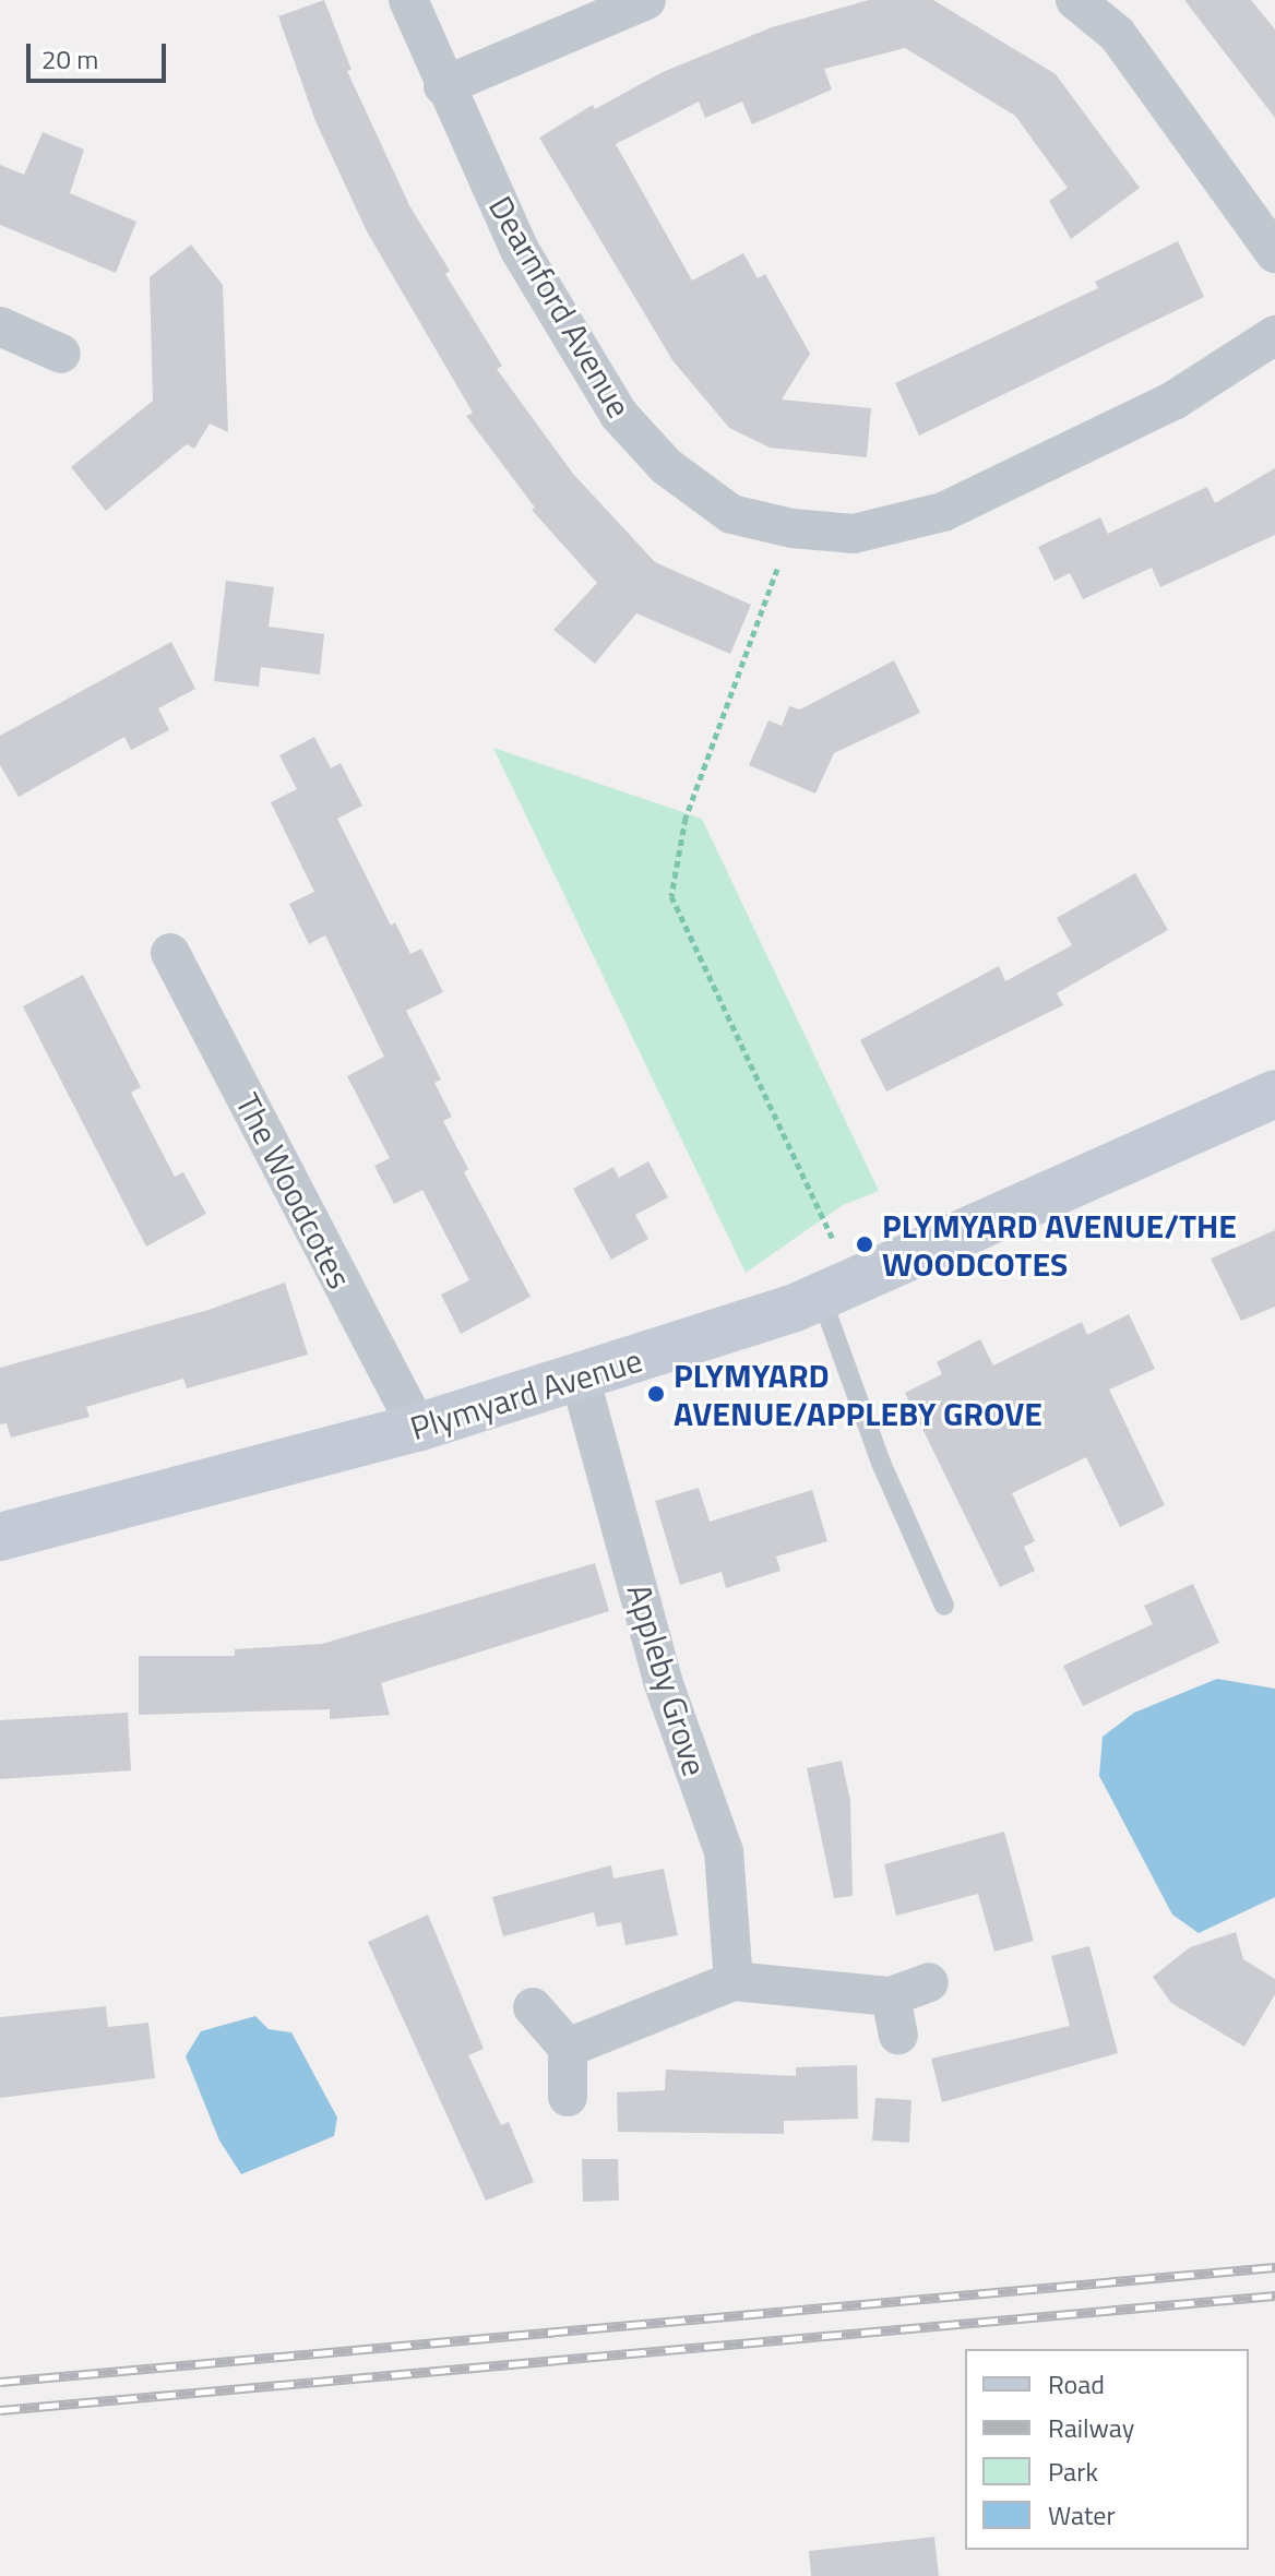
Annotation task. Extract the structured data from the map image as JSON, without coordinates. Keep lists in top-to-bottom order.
{
  "streets": {
    "street": [
      "Dearnford Avenue",
      "The Woodcotes",
      "Plymyard Avenue",
      "Appleby Grove"
    ]
  },
  "crossings": [
    ["The Woodcotes", "Plymyard Avenue"],
    ["Plymyard Avenue", "Appleby Grove"]
  ],
  "places": ["PLYMYARD AVENUE/THE WOODCOTES", "PLYMYARD AVENUE/APPLEBY GROVE"],
  "legend": [
    "Road",
    "Railway",
    "Park",
    "Water"
  ],
  "scale_bar": "20 m"
}
